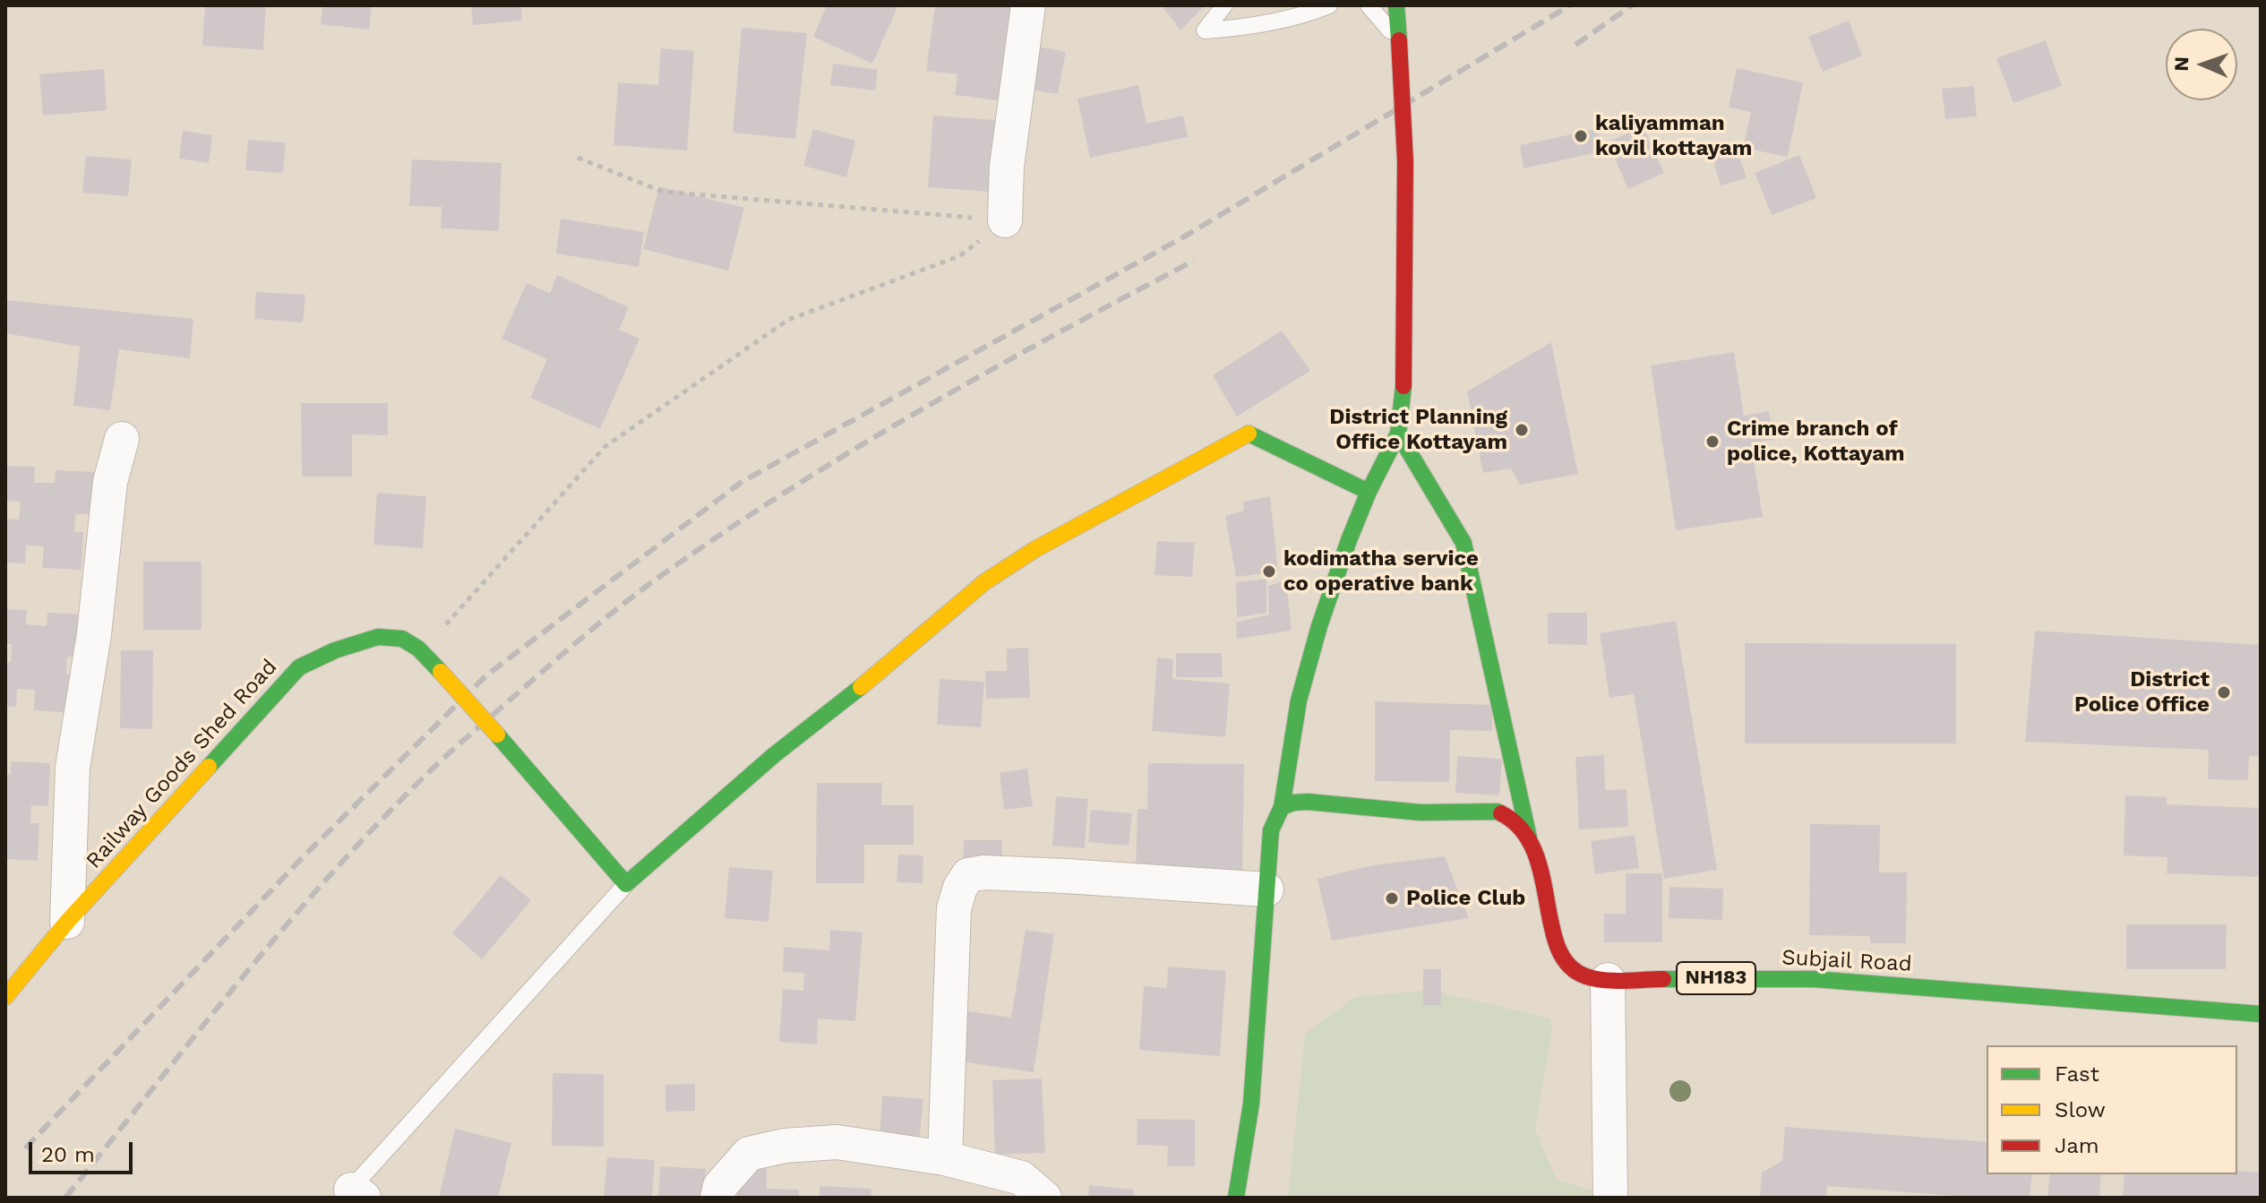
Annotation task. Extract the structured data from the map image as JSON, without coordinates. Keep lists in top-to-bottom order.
{
  "streets": {
    "main road": ["Railway Goods Shed Road", "Subjail Road", "NH183"]
  },
  "places": [
    "kaliyamman kovil kottayam",
    "District Planning Office Kottayam",
    "Crime branch of police, Kottayam",
    "kodimatha service co operative bank",
    "District Police Office",
    "Police Club"
  ],
  "legend": ["Fast", "Slow", "Jam"],
  "scale_bar": "20 m",
  "north": "left"
}
